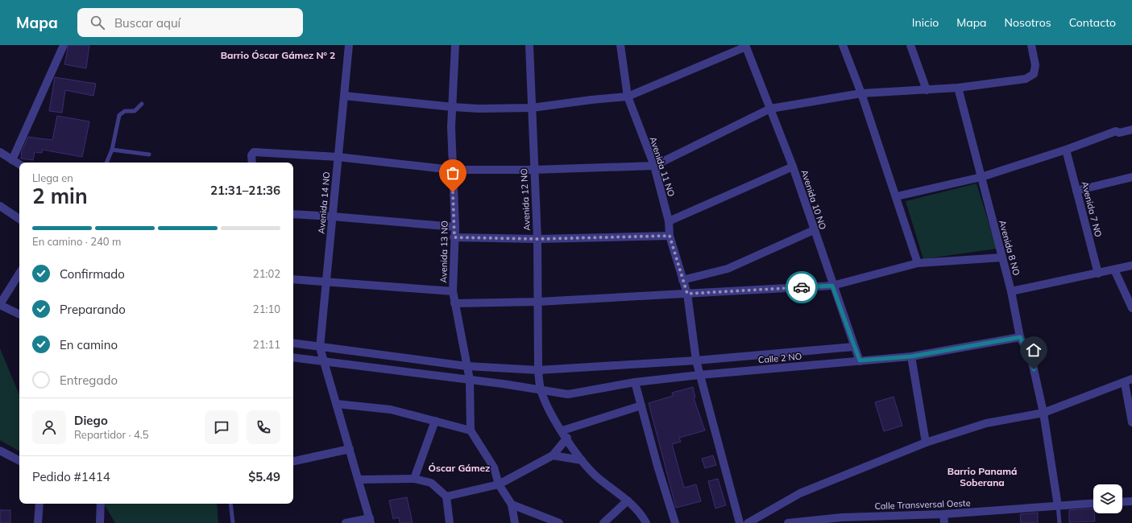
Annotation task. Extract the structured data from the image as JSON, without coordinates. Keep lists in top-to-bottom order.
{
  "streets": {
    "street": [
      "Avenida 11 NO",
      "Avenida 12 NO",
      "Avenida 10 NO",
      "Avenida 14 NO",
      "Avenida 7 NO",
      "Avenida 8 NO",
      "Avenida 13 NO",
      "Calle 2 NO",
      "Calle Transversal Oeste"
    ]
  },
  "crossings": [
    ["Avenida 11 NO", "Calle 2 NO"],
    ["Avenida 12 NO", "Calle 2 NO"],
    ["Avenida 10 NO", "Calle 2 NO"],
    ["Avenida 14 NO", "Calle 2 NO"],
    ["Avenida 8 NO", "Calle 2 NO"],
    ["Avenida 8 NO", "Calle Transversal Oeste"],
    ["Avenida 13 NO", "Calle 2 NO"]
  ],
  "districts": ["Barrio Óscar Gámez Nº 2", "Óscar Gámez", "Barrio Panamá Soberana"],
  "page": {
    "header": "Mapa",
    "search": "Buscar aquí",
    "nav": [
      "Inicio",
      "Mapa",
      "Nosotros",
      "Contacto"
    ],
    "heading": ["2 min", "Llega en", "21:31–21:36"],
    "panel": [
      "Diego",
      "Repartidor · 4.5",
      "Pedido #1414",
      "$5.49"
    ],
    "bar": "En camino · 240 m",
    "list": [
      ["Confirmado", "21:02"],
      ["Preparando", "21:10"],
      ["En camino", "21:11"],
      "Entregado"
    ]
  }
}
